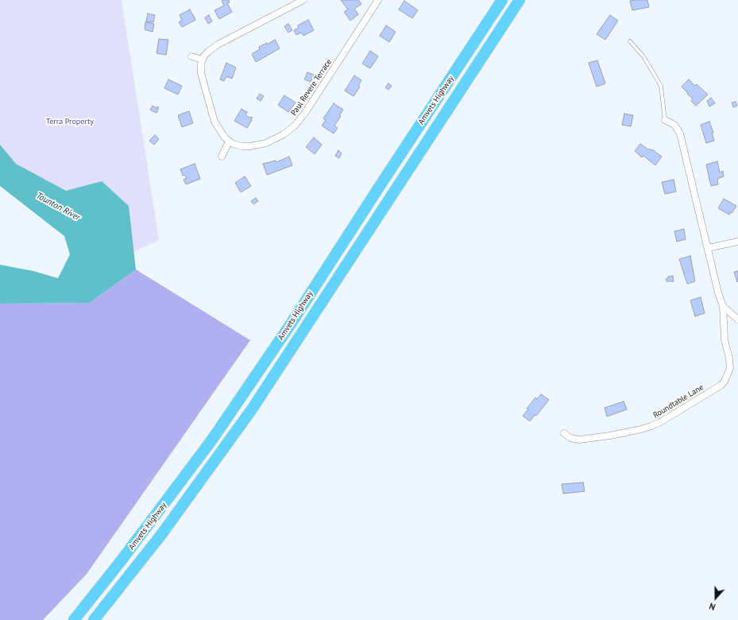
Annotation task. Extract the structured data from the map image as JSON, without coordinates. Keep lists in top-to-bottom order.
{
  "streets": {
    "highway": ["Amvets Highway"],
    "street": ["Paul Revere Terrace", "Roundtable Lane"]
  },
  "water": ["Taunton River"],
  "parks": ["Terra Property"],
  "north": "bottom"
}
